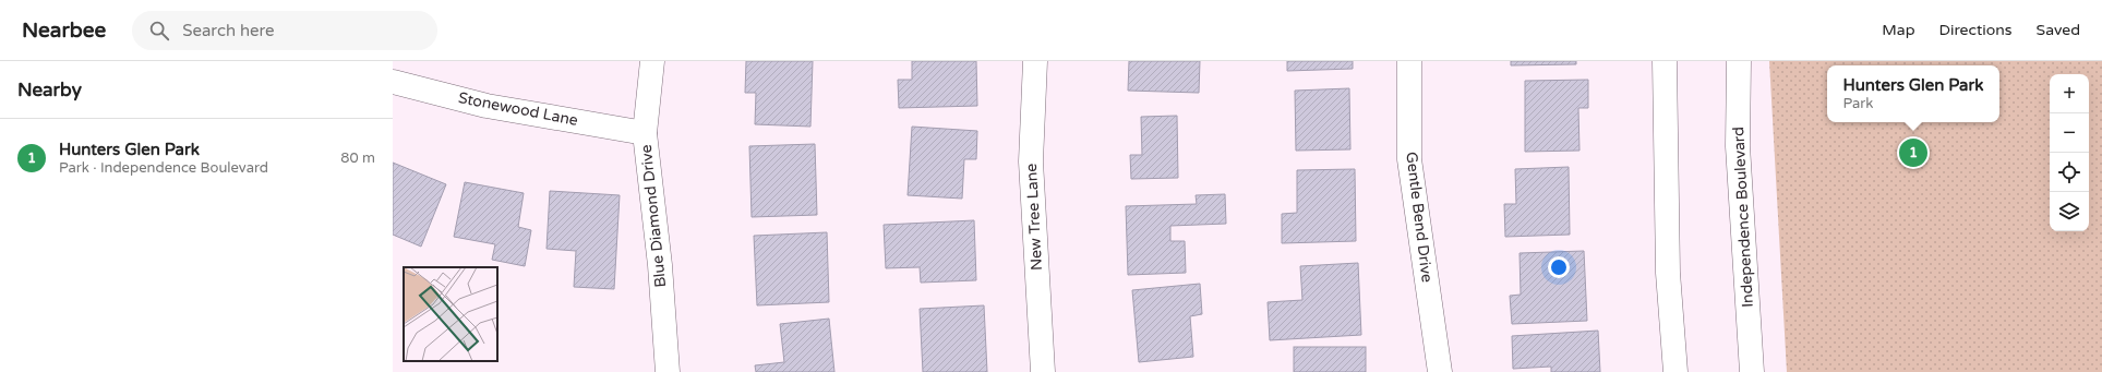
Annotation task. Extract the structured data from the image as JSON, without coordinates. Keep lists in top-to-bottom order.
{
  "streets": {
    "street": [
      "Stonewood Lane",
      "Blue Diamond Drive",
      "New Tree Lane",
      "Gentle Bend Drive",
      "Independence Boulevard"
    ]
  },
  "crossings": [
    ["Stonewood Lane", "Blue Diamond Drive"]
  ],
  "page": {
    "header": "Nearbee",
    "search": "Search here",
    "nav": ["Map", "Directions", "Saved"],
    "heading": "Nearby",
    "popup": ["Hunters Glen Park", "Park"],
    "map_buttons": ["+", "−"],
    "list": [
      {
        "mark": "1",
        "name": "Hunters Glen Park",
        "note": "Park · Independence Boulevard",
        "value": "80 m"
      }
    ],
    "pins": "1"
  }
}
